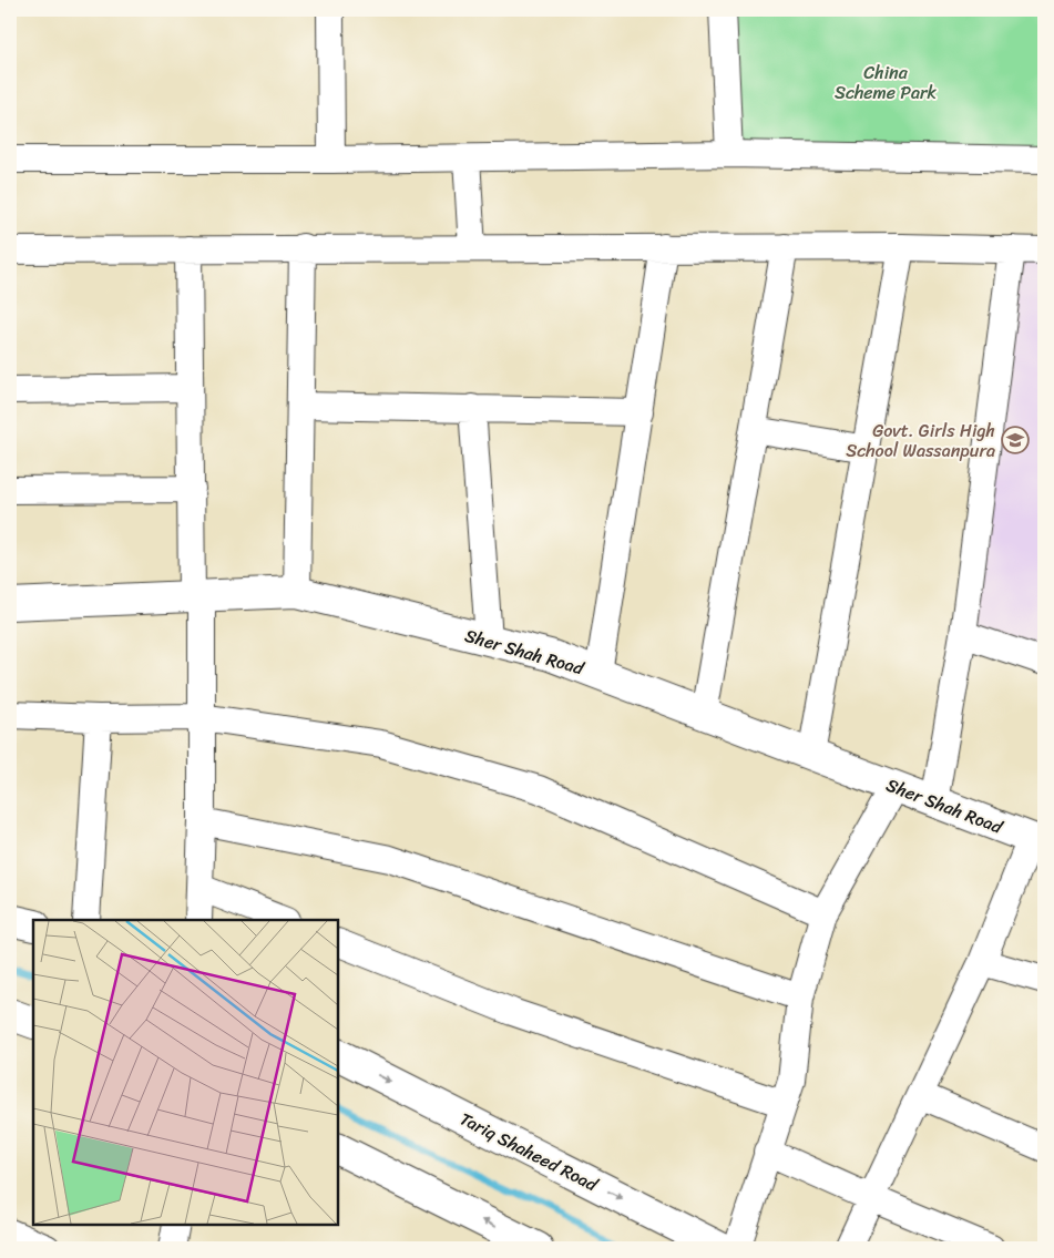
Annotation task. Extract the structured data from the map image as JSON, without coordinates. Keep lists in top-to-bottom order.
{
  "streets": {
    "main road": ["Sher Shah Road", "Tariq Shaheed Road"]
  },
  "parks": ["China Scheme Park"],
  "places": {
    "school or university": ["Govt. Girls High School Wassanpura"]
  }
}
